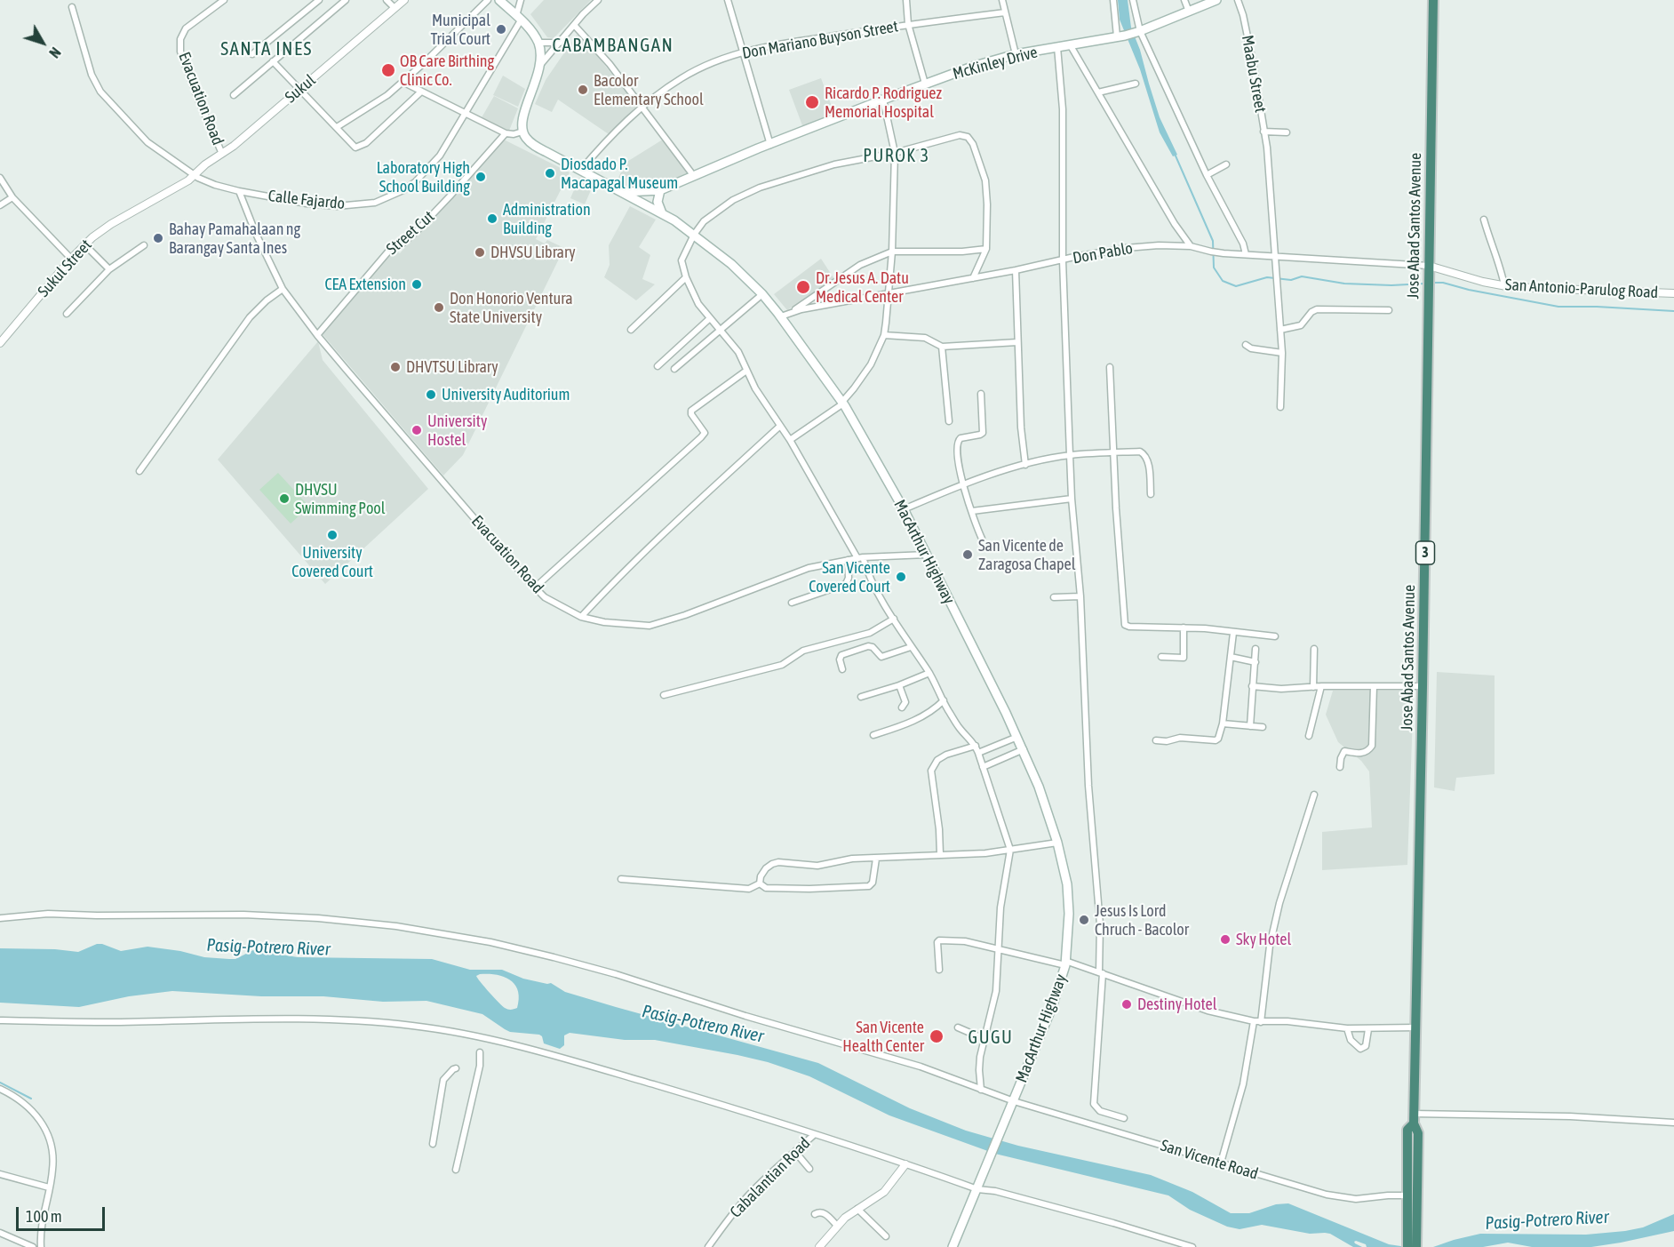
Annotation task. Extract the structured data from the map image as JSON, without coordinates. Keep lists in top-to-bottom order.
{
  "streets": {
    "highway": ["Jose Abad Santos Avenue", "3"],
    "main road": ["McKinley Drive", "MacArthur Highway"],
    "street": [
      "Don Mariano Buyson Street",
      "Maabu Street",
      "Sukul",
      "Evacuation Road",
      "Calle Fajardo",
      "Street Cut",
      "Don Pablo",
      "Sukul Street",
      "San Antonio-Parulog Road",
      "San Vicente Road",
      "Cabalantian Road"
    ]
  },
  "crossings": [
    ["Don Mariano Buyson Street", "MacArthur Highway"],
    ["McKinley Drive", "MacArthur Highway"],
    ["Maabu Street", "Don Pablo"],
    ["Sukul", "Evacuation Road"],
    ["Sukul", "Calle Fajardo"],
    ["Sukul", "Sukul Street"],
    ["Evacuation Road", "Calle Fajardo"],
    ["Evacuation Road", "Street Cut"],
    ["Evacuation Road", "MacArthur Highway"],
    ["Calle Fajardo", "Sukul Street"],
    ["Jose Abad Santos Avenue", "Don Pablo"],
    ["Jose Abad Santos Avenue", "San Antonio-Parulog Road"],
    ["Jose Abad Santos Avenue", "San Vicente Road"],
    ["Don Pablo", "San Antonio-Parulog Road"],
    ["Don Pablo", "MacArthur Highway"],
    ["MacArthur Highway", "San Vicente Road"]
  ],
  "districts": [
    "CABAMBANGAN",
    "SANTA INES",
    "PUROK 3",
    "GUGU"
  ],
  "water": ["Pasig-Potrero River"],
  "places": [
    "Municipal Trial Court",
    "OB Care Birthing Clinic Co.",
    "Bacolor Elementary School",
    "Ricardo P. Rodriguez Memorial Hospital",
    "Diosdado P. Macapagal Museum",
    "Laboratory High School Building",
    "Administration Building",
    "Bahay Pamahalaan ng Barangay Santa Ines",
    "DHVSU Library",
    "CEA Extension",
    "Dr. Jesus A. Datu Medical Center",
    "Don Honorio Ventura State University",
    "DHVTSU Library",
    "University Auditorium",
    "University Hostel",
    "DHVSU Swimming Pool",
    "University Covered Court",
    "San Vicente de Zaragosa Chapel",
    "San Vicente Covered Court",
    "Jesus Is Lord Chruch - Bacolor",
    "Sky Hotel",
    "Destiny Hotel",
    "San Vicente Health Center"
  ],
  "scale_bar": "100 m",
  "north": "bottom right"
}
